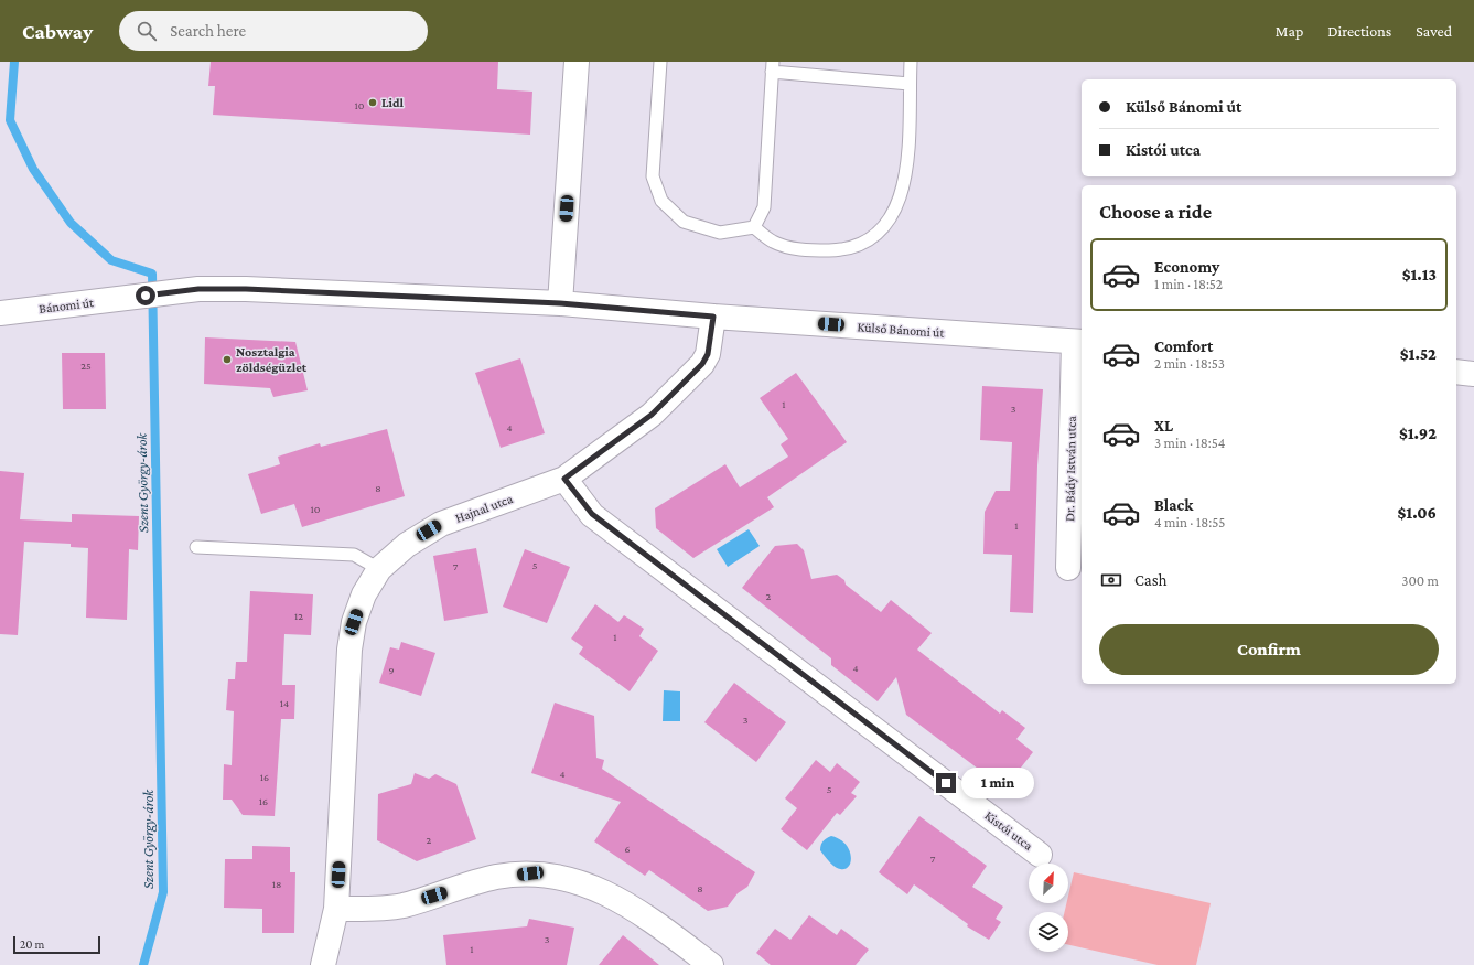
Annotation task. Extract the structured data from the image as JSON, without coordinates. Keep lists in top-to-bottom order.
{
  "streets": {
    "street": [
      "Bánomi út",
      "Külső Bánomi út",
      "Dr. Bády István utca",
      "Hajnal utca",
      "Kistói utca"
    ]
  },
  "crossings": [
    ["Bánomi út", "Külső Bánomi út"],
    ["Külső Bánomi út", "Dr. Bády István utca"],
    ["Külső Bánomi út", "Hajnal utca"],
    ["Hajnal utca", "Kistói utca"]
  ],
  "water": ["Szent György-árok"],
  "places": ["Lidl", "Nosztalgia zöldségüzlet"],
  "house_numbers": [
    "10",
    "25",
    "1",
    "3",
    "4",
    "8",
    "10",
    "1",
    "5",
    "7",
    "2",
    "12",
    "1",
    "4",
    "9",
    "14",
    "3",
    "4",
    "16",
    "5",
    "16",
    "2",
    "6",
    "7",
    "18",
    "8",
    "3",
    "1"
  ],
  "scale_bar": "20 m",
  "north": "top right",
  "page": {
    "header": "Cabway",
    "search": "Search here",
    "nav": ["Map", "Directions", "Saved"],
    "banner": ["Külső Bánomi út", "Kistói utca"],
    "heading": "Choose a ride",
    "list": [
      {
        "name": "Economy",
        "note": "1 min · 18:52",
        "value": "$1.13"
      },
      {
        "name": "Comfort",
        "note": "2 min · 18:53",
        "value": "$1.52"
      },
      {
        "name": "XL",
        "note": "3 min · 18:54",
        "value": "$1.92"
      },
      {
        "name": "Black",
        "note": "4 min · 18:55",
        "value": "$1.06"
      }
    ],
    "pay": ["Cash", "300 m"],
    "buttons": "Confirm",
    "bubble": "1 min",
    "scale": "20 m"
  }
}
